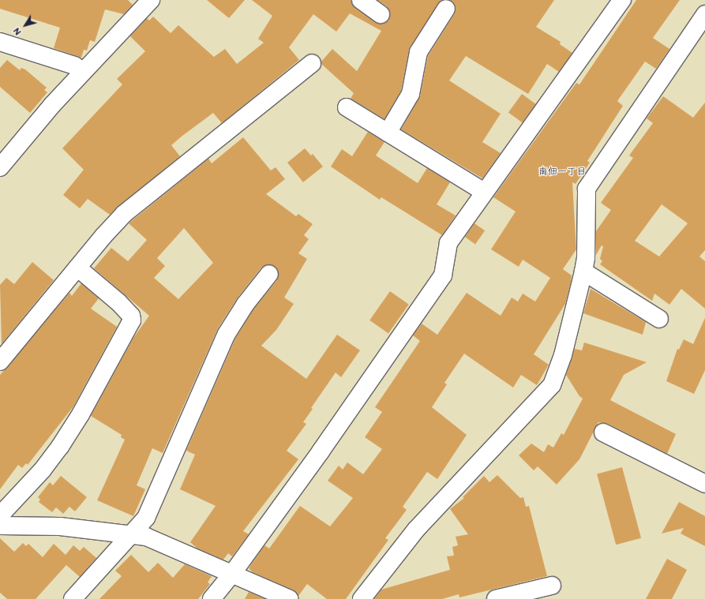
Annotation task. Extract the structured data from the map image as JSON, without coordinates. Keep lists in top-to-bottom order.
{
  "districts": ["南佃一丁目"],
  "north": "bottom left"
}
